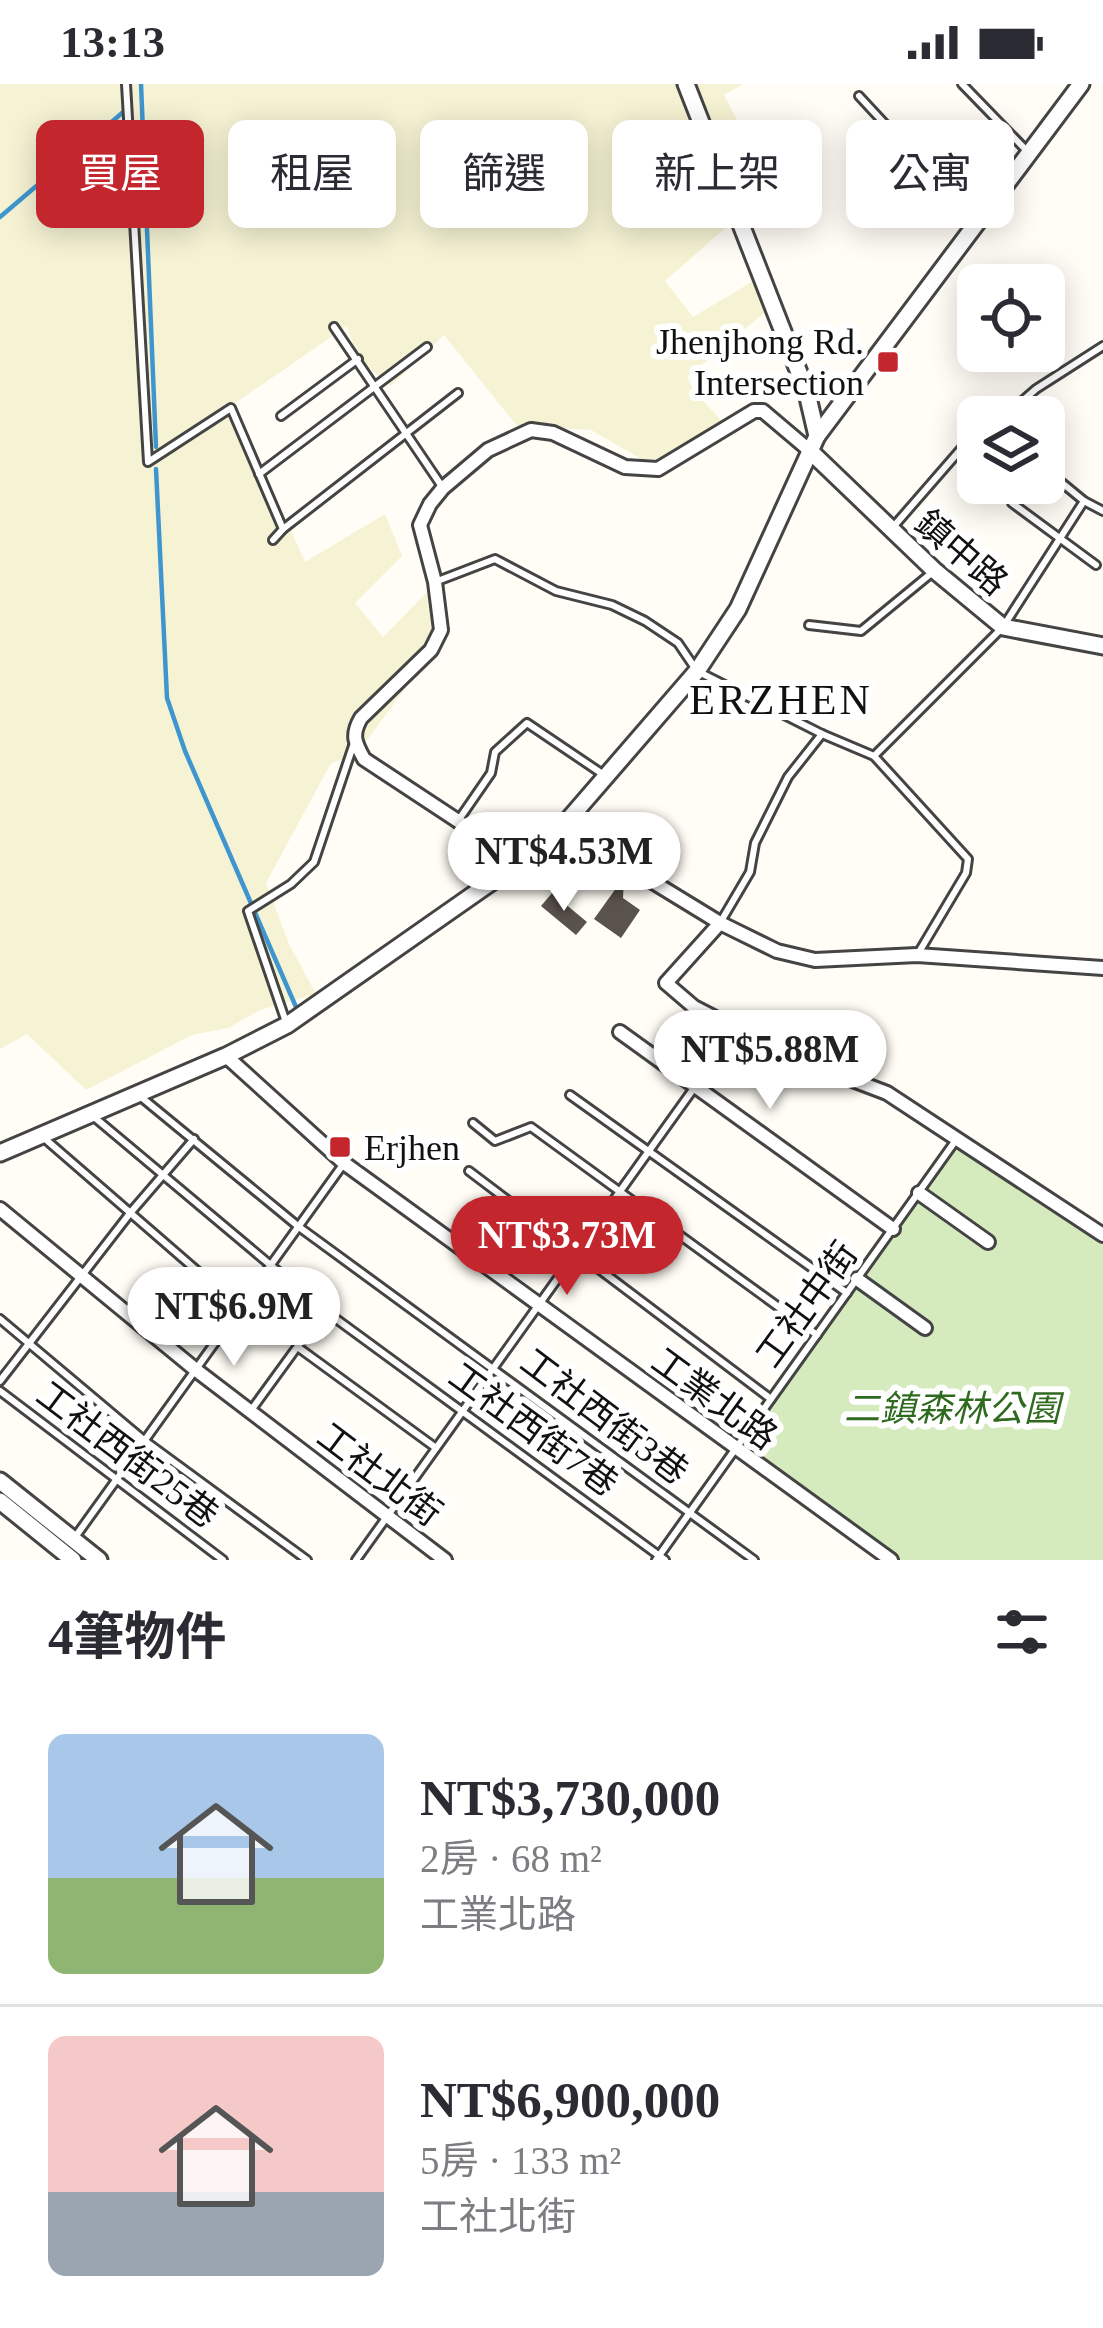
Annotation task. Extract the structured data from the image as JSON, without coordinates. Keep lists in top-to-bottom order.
{
  "streets": {
    "street": ["鎮中路", "工業北路", "工社北街"],
    "lane": [
      "工社中街",
      "工社西街3巷",
      "工社西街7巷",
      "工社西街25巷"
    ]
  },
  "crossings": [
    ["工社中街", "工業北路"],
    ["工社中街", "工社西街3巷"],
    ["工社中街", "工社西街7巷"]
  ],
  "districts": ["ERZHEN"],
  "parks": ["二鎮森林公園"],
  "places": {
    "transit": ["Jhenjhong Rd. Intersection", "Erjhen"]
  },
  "page": {
    "status": "13:13",
    "chip": [
      "買屋",
      "租屋",
      "篩選",
      "新上架",
      "公寓"
    ],
    "price": [
      "NT$4.53M",
      "NT$5.88M",
      "NT$3.73M",
      "NT$6.9M"
    ],
    "heading": "4筆物件",
    "list": [
      {
        "name": "NT$3,730,000",
        "note": "2房 · 68 m² · 工業北路"
      },
      {
        "name": "NT$6,900,000",
        "note": "5房 · 133 m² · 工社北街"
      }
    ]
  }
}
